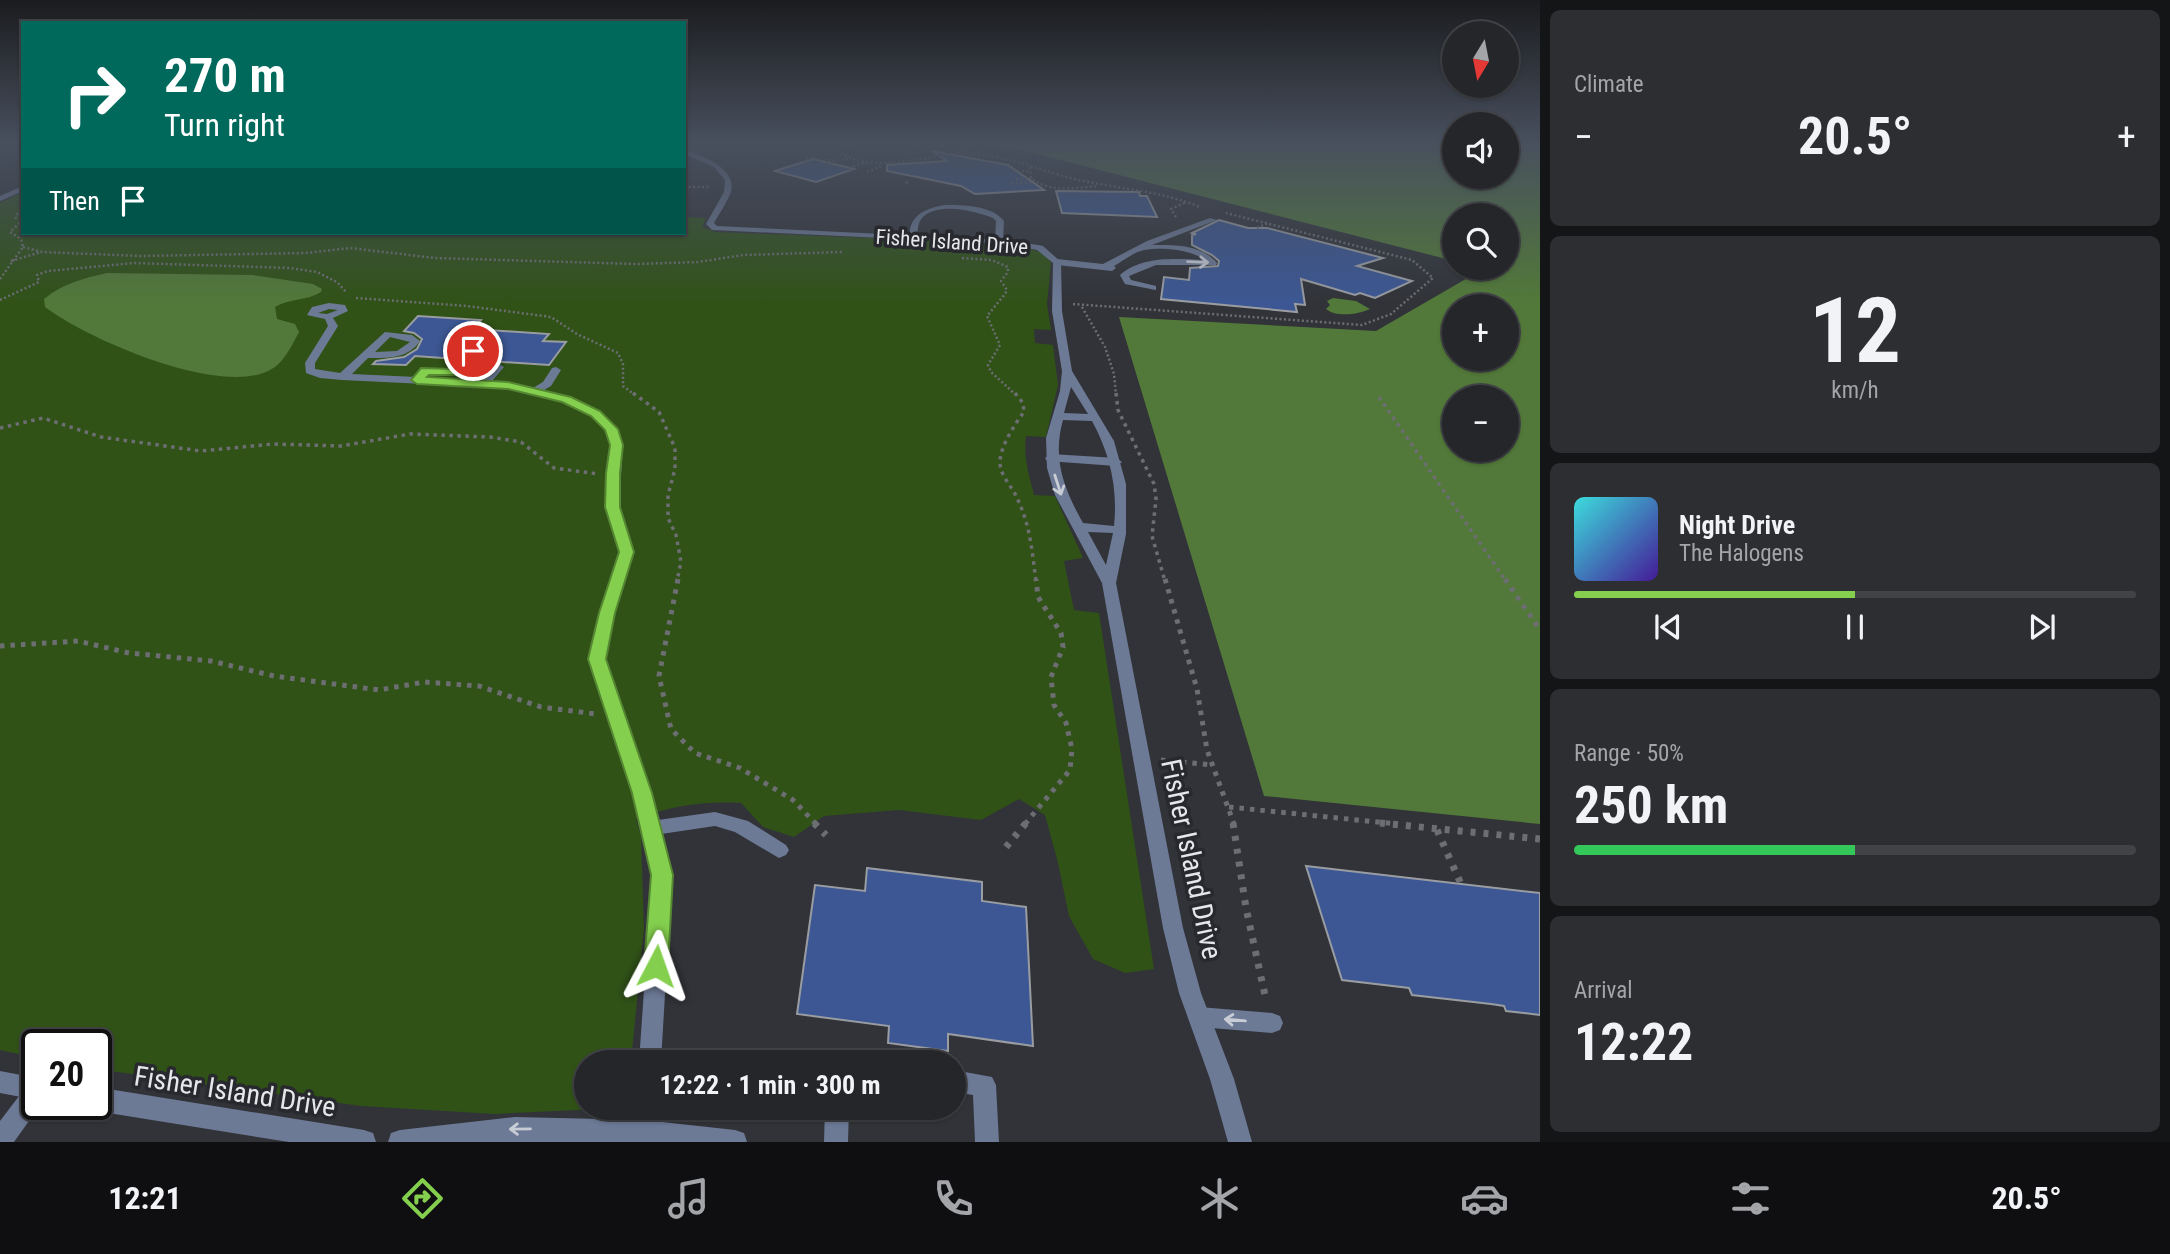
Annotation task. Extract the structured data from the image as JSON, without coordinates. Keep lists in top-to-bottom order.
{
  "streets": {
    "street": ["Fisher Island Drive"]
  },
  "north": "bottom",
  "page": {
    "tile": [
      "Climate",
      ["12", "km/h"],
      ["Range · 50%", "250 km"],
      ["Arrival", "12:22"]
    ],
    "map_buttons": ["+", "−"],
    "turn": ["270 m", "Turn right"],
    "heat": ["−", "20.5°", "+"],
    "then": "Then",
    "song": ["Night Drive", "The Halogens"],
    "limit": "20",
    "trip": "12:22 · 1 min · 300 m",
    "tabs": ["12:21", "20.5°"]
  }
}
